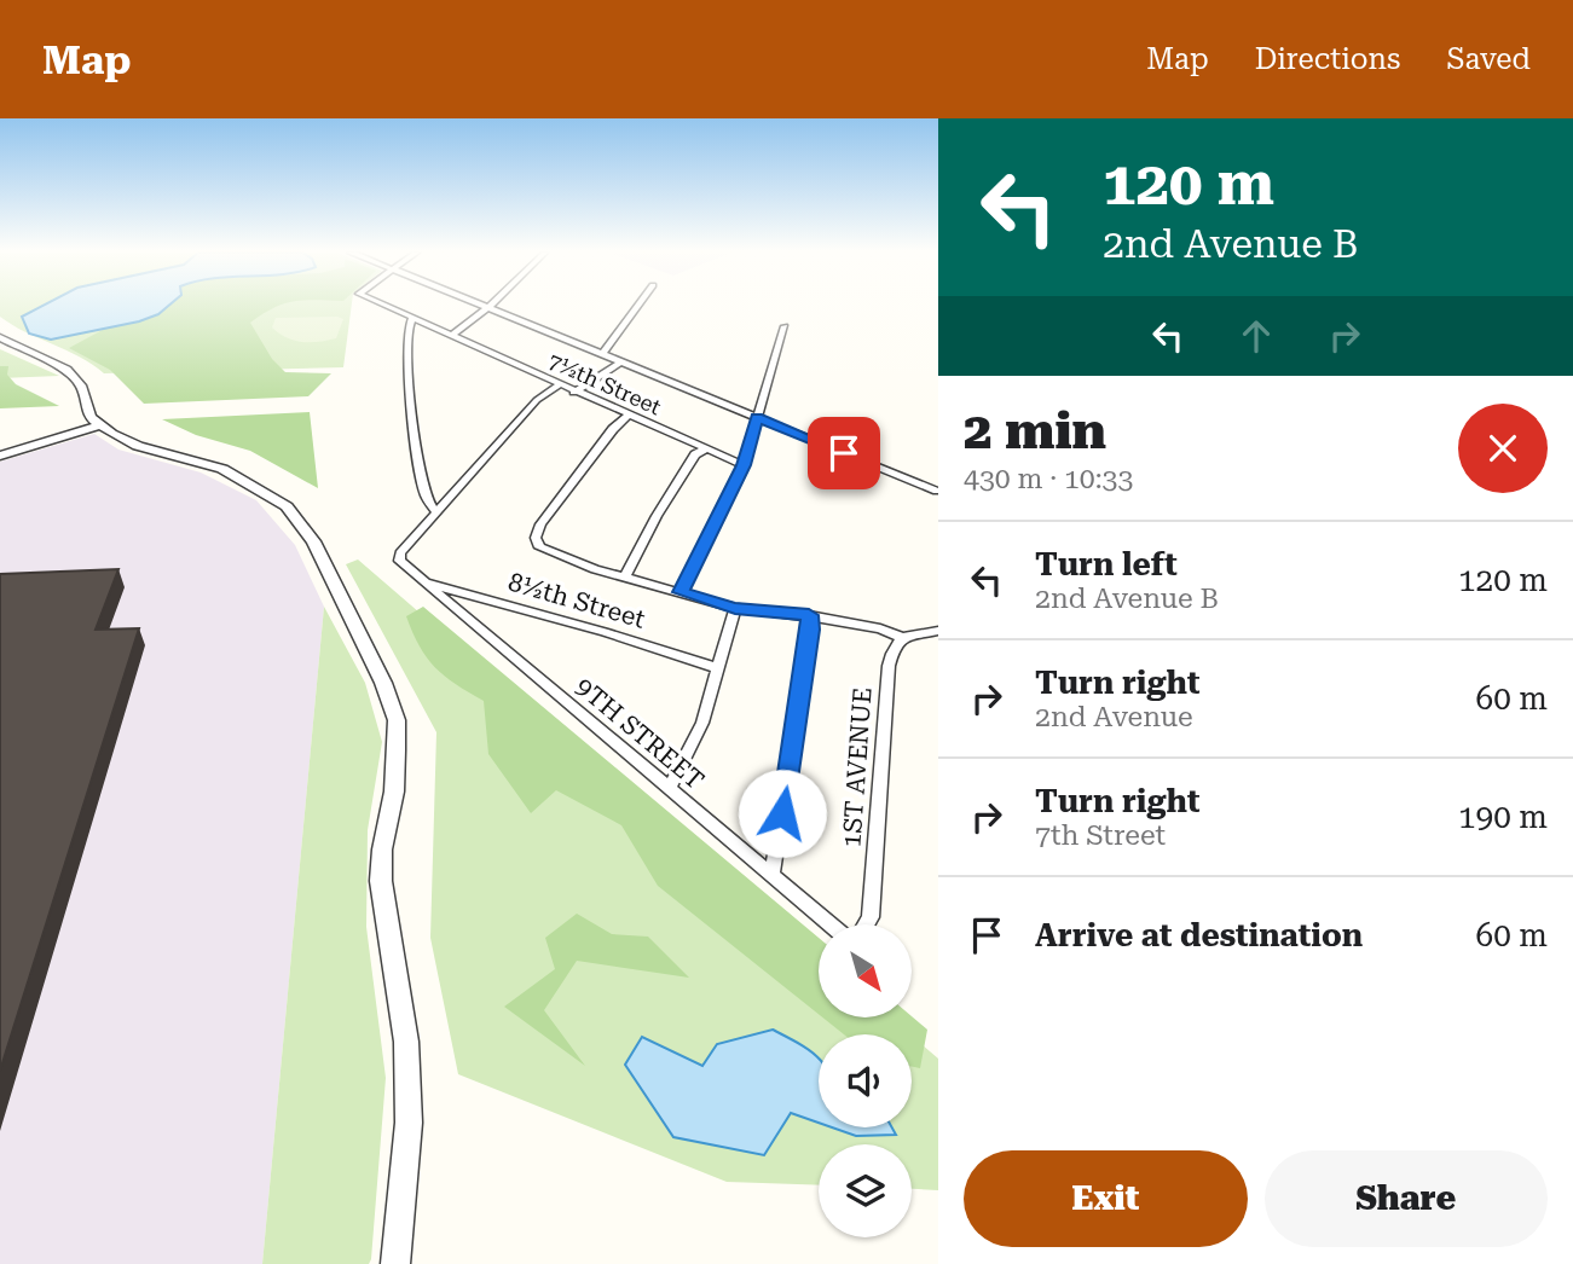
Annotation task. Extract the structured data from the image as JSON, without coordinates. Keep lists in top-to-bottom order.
{
  "streets": {
    "street": [
      "7½th Street",
      "8½th Street",
      "9TH STREET",
      "1ST AVENUE"
    ]
  },
  "crossings": [
    ["8½th Street", "9TH STREET"]
  ],
  "north": "bottom right",
  "page": {
    "header": "Map",
    "nav": ["Map", "Directions", "Saved"],
    "turn": ["120 m", "2nd Avenue B"],
    "heading": ["2 min", "430 m · 10:33"],
    "list": [
      {
        "name": "Turn left",
        "note": "2nd Avenue B",
        "value": "120 m"
      },
      {
        "name": "Turn right",
        "note": "2nd Avenue",
        "value": "60 m"
      },
      {
        "name": "Turn right",
        "note": "7th Street",
        "value": "190 m"
      },
      {
        "name": "Arrive at destination",
        "value": "60 m"
      }
    ],
    "buttons": ["Exit", "Share"]
  }
}
